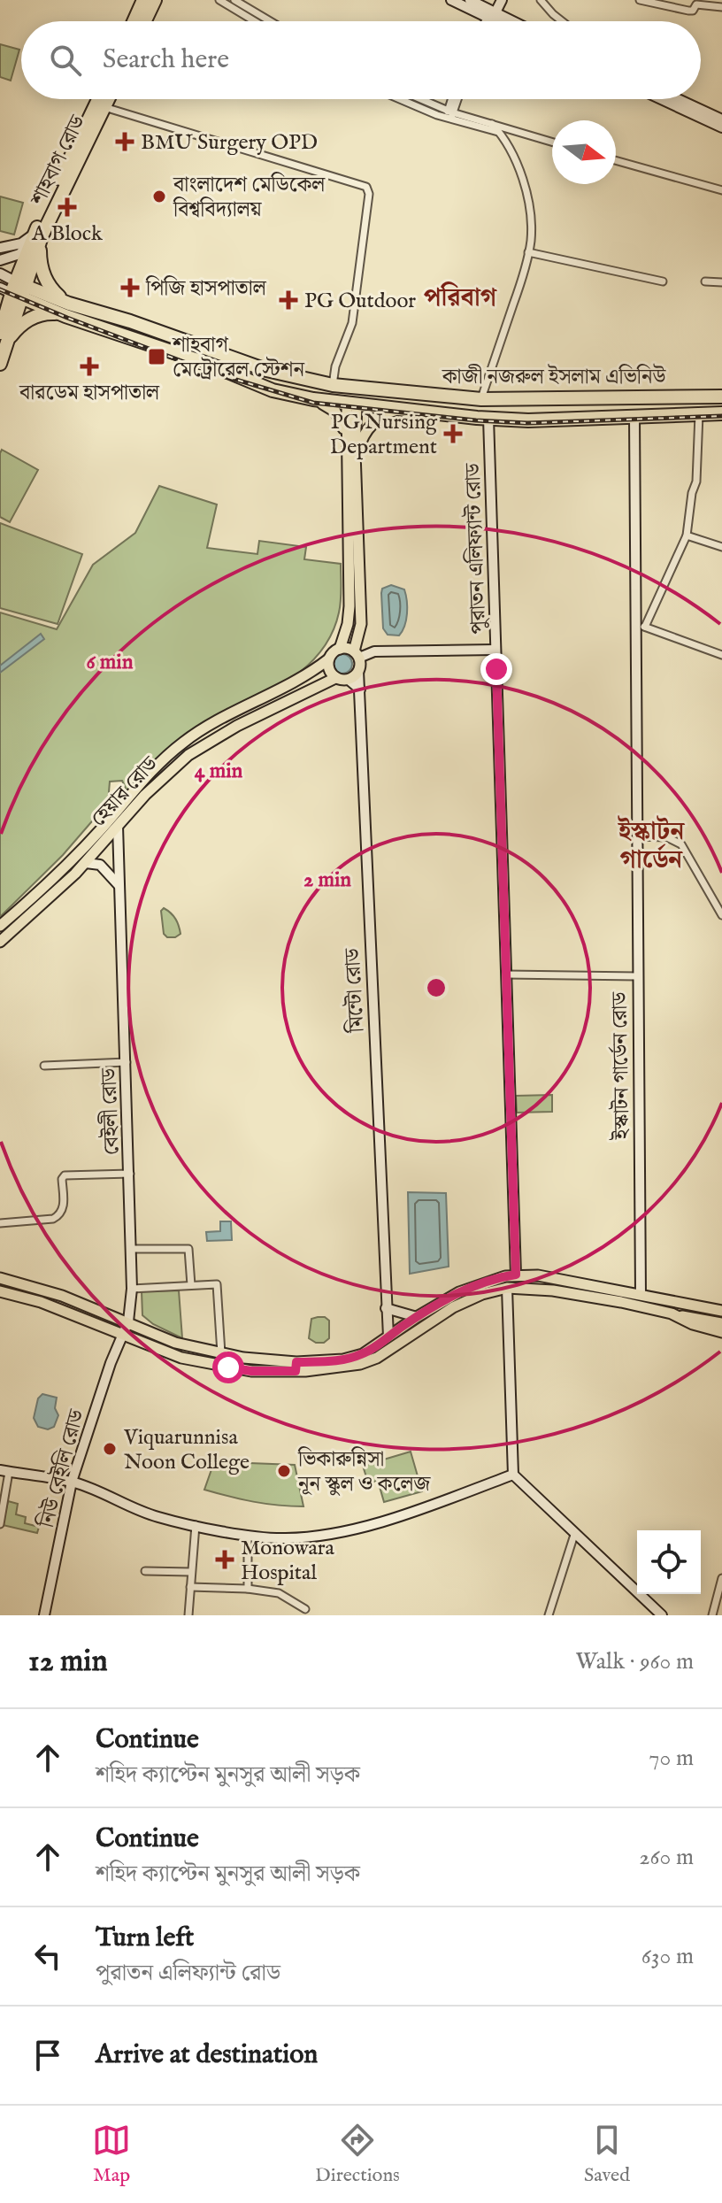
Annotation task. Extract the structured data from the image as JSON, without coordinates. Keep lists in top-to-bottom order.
{
  "streets": {
    "highway": ["শাহবাগ রোড", "কাজী নজরুল ইসলাম এভিনিউ"],
    "main road": [
      "পুরাতন এলিফ্যান্ট রোড",
      "হেয়ার রোড",
      "মিন্টো রোড",
      "ইস্কাটন গার্ডেন রোড",
      "বেইলী রোড",
      "নিউ বেইলি রোড"
    ]
  },
  "crossings": [
    ["শাহবাগ রোড", "কাজী নজরুল ইসলাম এভিনিউ"],
    ["কাজী নজরুল ইসলাম এভিনিউ", "পুরাতন এলিফ্যান্ট রোড"],
    ["কাজী নজরুল ইসলাম এভিনিউ", "ইস্কাটন গার্ডেন রোড"],
    ["হেয়ার রোড", "মিন্টো রোড"],
    ["হেয়ার রোড", "বেইলী রোড"],
    ["বেইলী রোড", "নিউ বেইলি রোড"]
  ],
  "districts": ["পরিবাগ", "ইস্কাটন গার্ডেন"],
  "places": {
    "health": [
      "BMU Surgery OPD",
      "A Block",
      "পিজি হাসপাতাল",
      "PG Outdoor",
      "বারডেম হাসপাতাল",
      "PG Nursing Department",
      "Monowara Hospital"
    ],
    "other": ["বাংলাদেশ মেডিকেল বিশ্ববিদ্যালয়", "Viquarunnisa Noon College", "ভিকারুন্নিসা নূন স্কুল ও কলেজ"],
    "transit": ["শাহবাগ মেট্রোরেল স্টেশন"]
  },
  "north": "right",
  "page": {
    "search": "Search here",
    "heading": ["12 min", "Walk · 960 m"],
    "list": [
      ["Continue", "শহিদ ক্যাপ্টেন মুনসুর আলী সড়ক", "70 m"],
      ["Continue", "শহিদ ক্যাপ্টেন মুনসুর আলী সড়ক", "260 m"],
      ["Turn left", "পুরাতন এলিফ্যান্ট রোড", "630 m"],
      "Arrive at destination"
    ],
    "nav": ["Map", "Directions", "Saved"]
  },
  "rings": ["6 min", "4 min", "2 min"]
}
